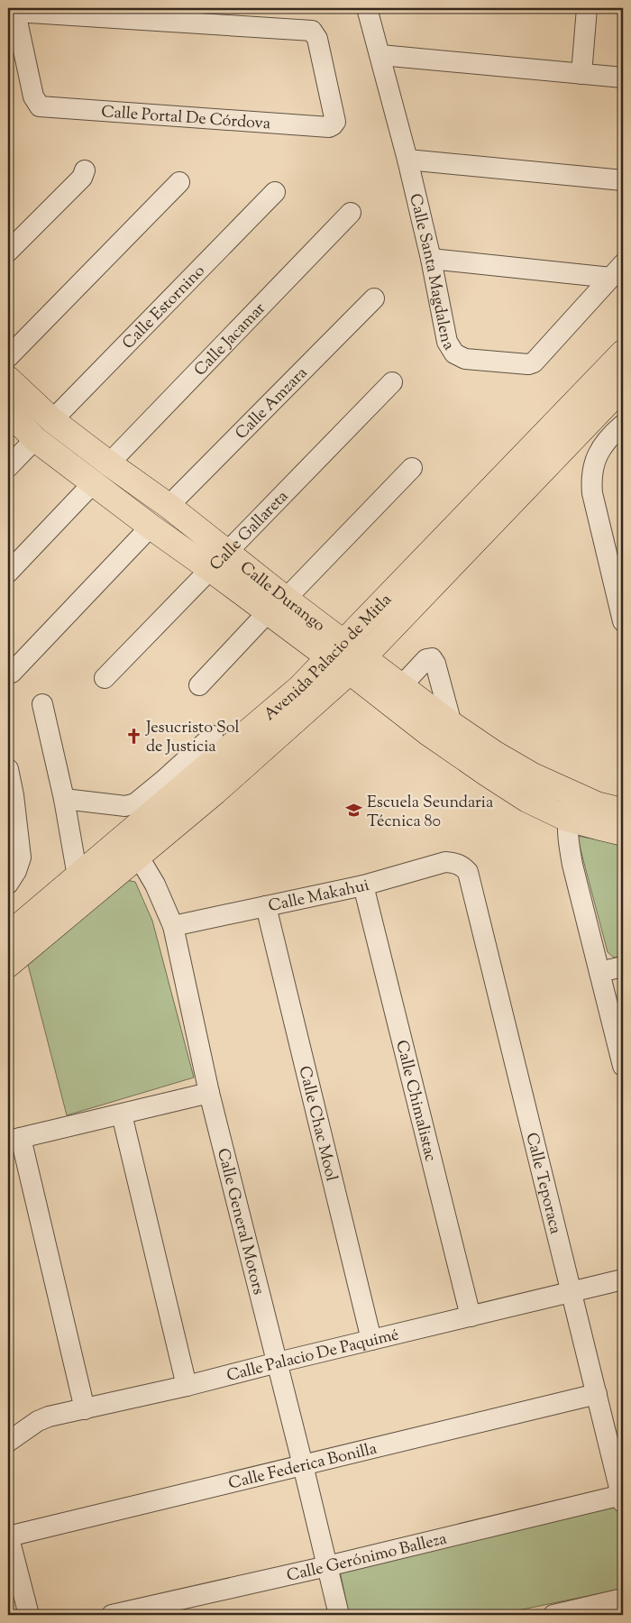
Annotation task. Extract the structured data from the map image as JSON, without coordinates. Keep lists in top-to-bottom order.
{
  "streets": {
    "main road": ["Calle Durango", "Avenida Palacio de Mitla"],
    "street": [
      "Calle Portal De Córdova",
      "Calle Santa Magdalena",
      "Calle Estornino",
      "Calle Jacamar",
      "Calle Amzara",
      "Calle Gallareta",
      "Calle Makahui",
      "Calle Chimalistac",
      "Calle Chac Mool",
      "Calle Teporaca",
      "Calle General Motors",
      "Calle Palacio De Paquimé",
      "Calle Federica Bonilla",
      "Calle Gerónimo Balleza"
    ]
  },
  "crossings": [
    ["Calle Estornino", "Calle Durango"],
    ["Calle Jacamar", "Calle Durango"],
    ["Calle Amzara", "Calle Durango"],
    ["Calle Gallareta", "Calle Durango"],
    ["Calle Durango", "Avenida Palacio de Mitla"],
    ["Avenida Palacio de Mitla", "Calle General Motors"],
    ["Calle Makahui", "Calle Chimalistac"],
    ["Calle Makahui", "Calle Chac Mool"],
    ["Calle Makahui", "Calle Teporaca"],
    ["Calle Makahui", "Calle General Motors"],
    ["Calle Chimalistac", "Calle Palacio De Paquimé"],
    ["Calle Chac Mool", "Calle Palacio De Paquimé"],
    ["Calle Teporaca", "Calle Palacio De Paquimé"],
    ["Calle Teporaca", "Calle Federica Bonilla"],
    ["Calle Teporaca", "Calle Gerónimo Balleza"],
    ["Calle General Motors", "Calle Palacio De Paquimé"],
    ["Calle General Motors", "Calle Federica Bonilla"],
    ["Calle General Motors", "Calle Gerónimo Balleza"]
  ],
  "places": {
    "church": ["Jesucristo Sol de Justicia"],
    "school or university": ["Escuela Seundaria Técnica 80"]
  }
}
